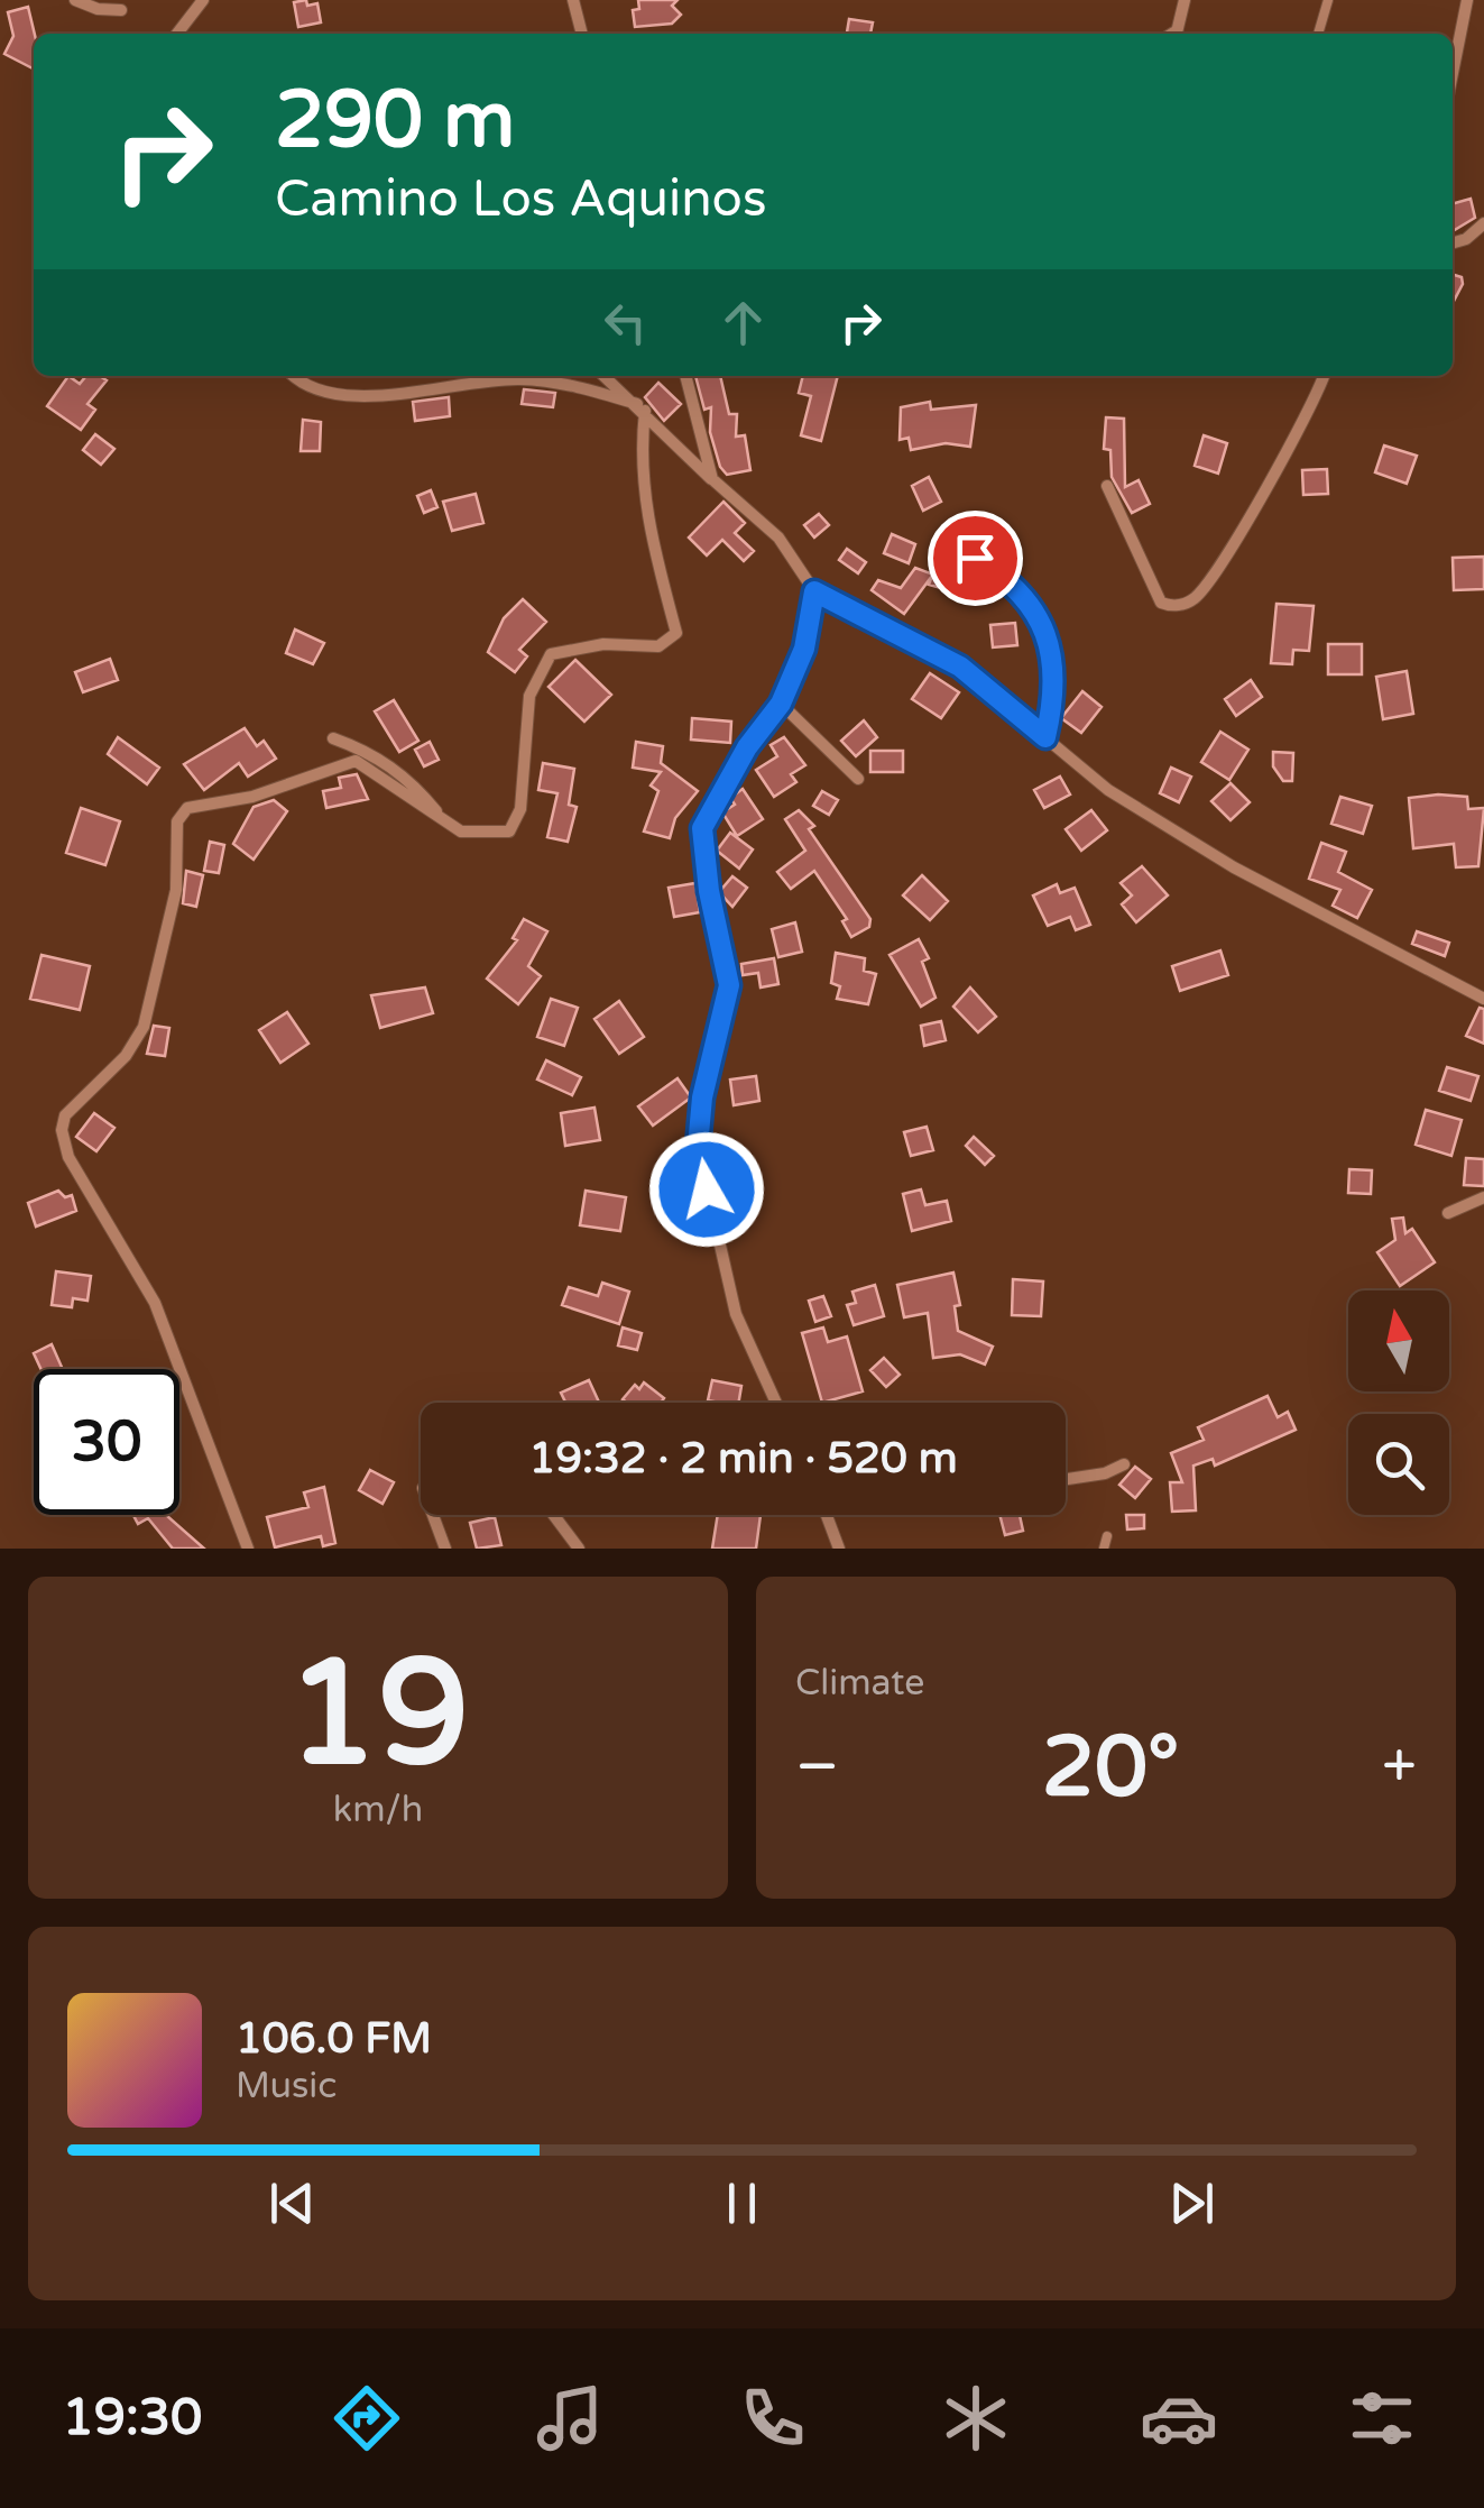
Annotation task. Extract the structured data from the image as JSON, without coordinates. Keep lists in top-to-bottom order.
{
  "north": "top",
  "page": {
    "turn": ["290 m", "Camino Los Aquinos"],
    "limit": "30",
    "trip": "19:32 · 2 min · 520 m",
    "tile": [
      ["19", "km/h"],
      "Climate"
    ],
    "heat": ["−", "20°", "+"],
    "song": ["106.0 FM", "Music"],
    "tabs": "19:30"
  }
}
